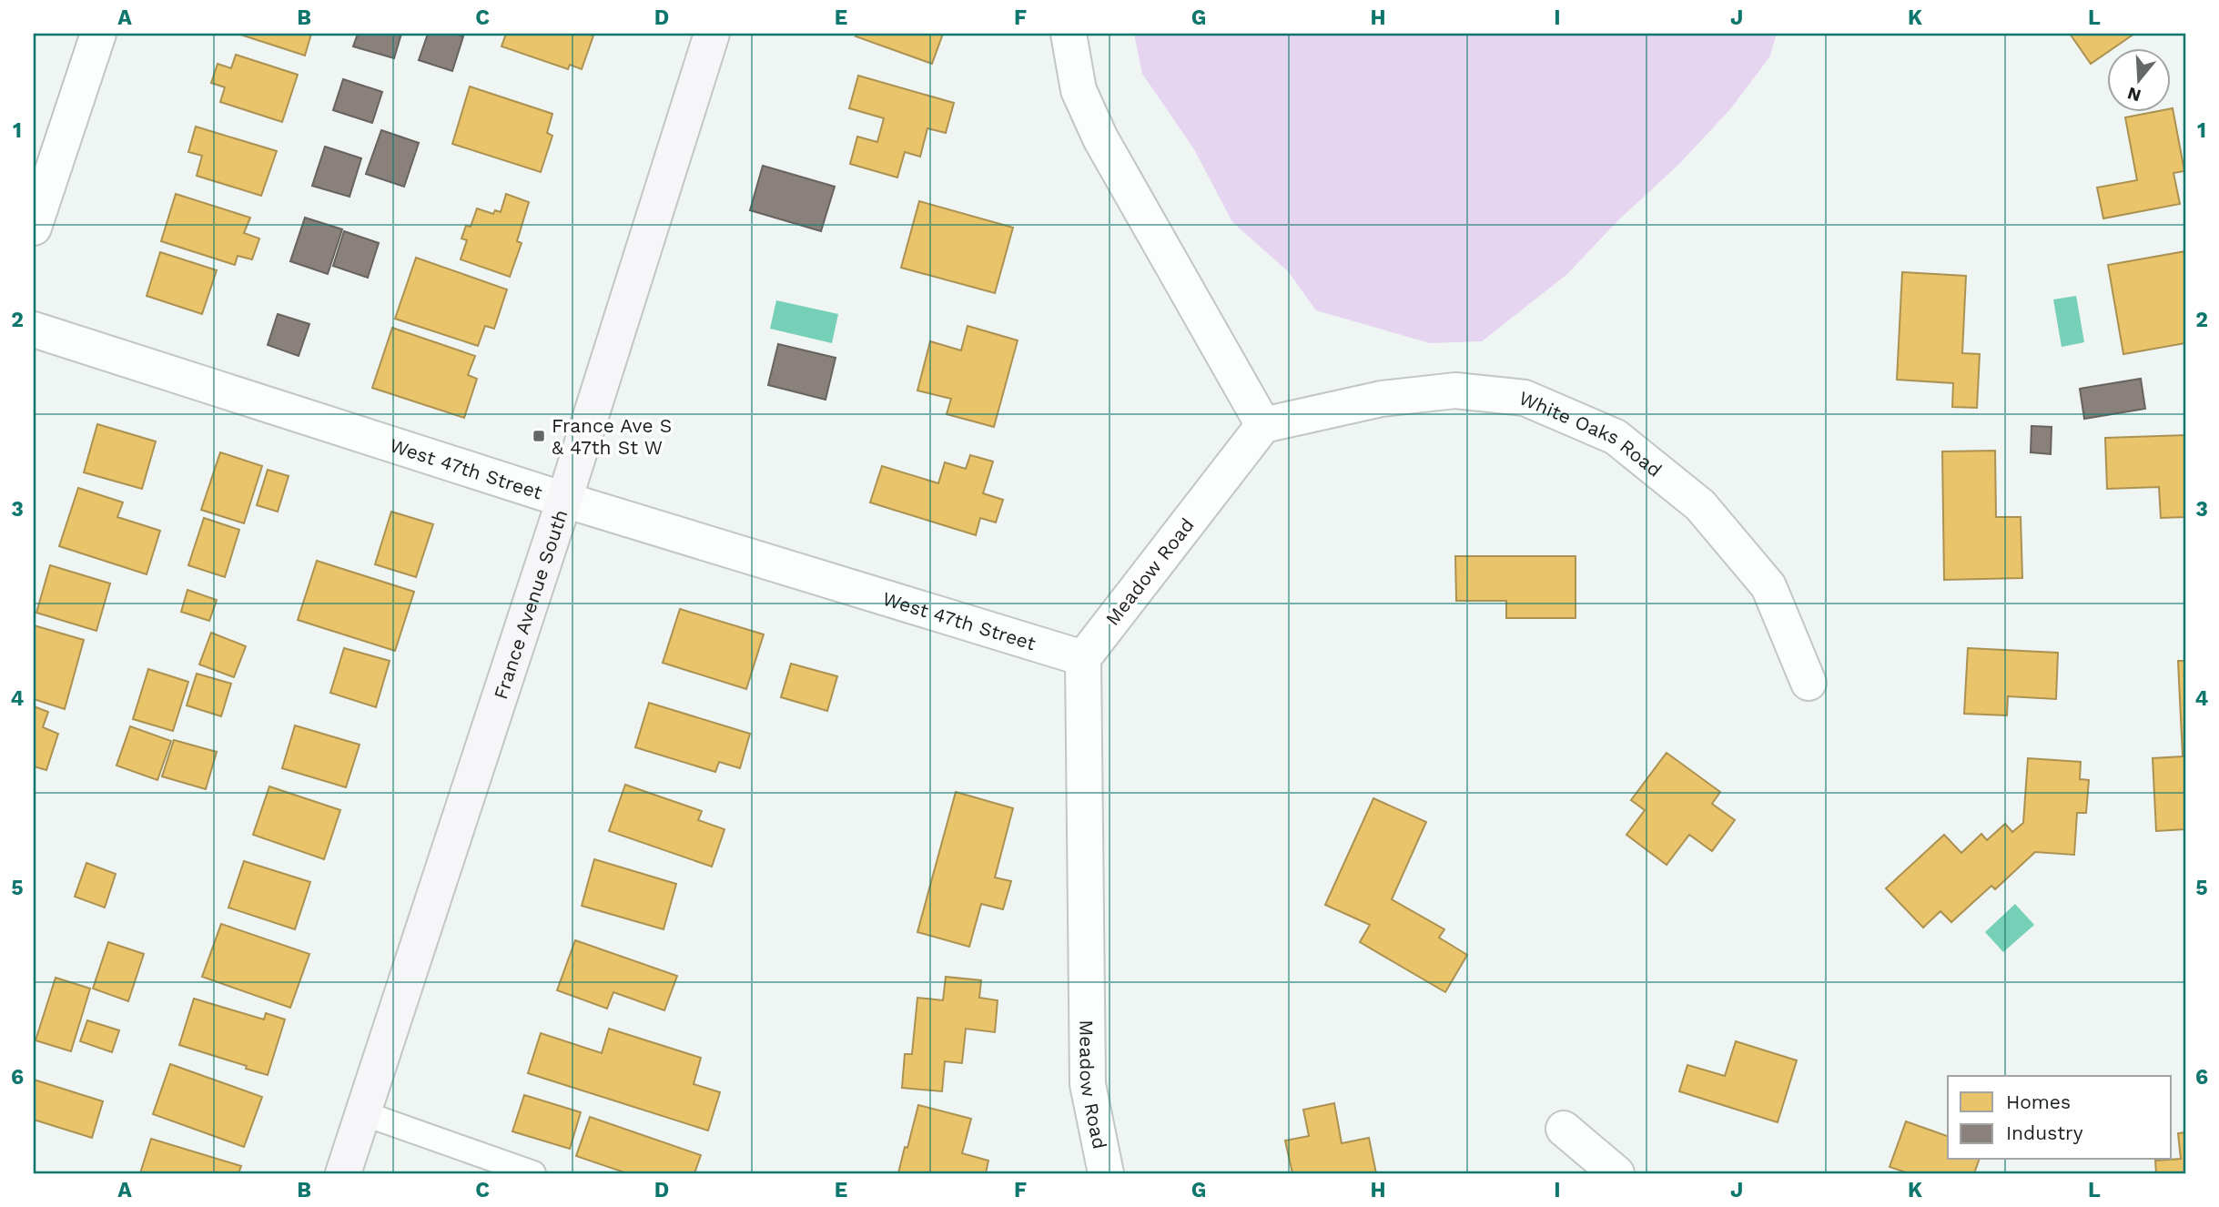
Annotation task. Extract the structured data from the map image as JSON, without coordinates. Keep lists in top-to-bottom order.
{
  "streets": {
    "main road": ["France Avenue South"],
    "street": ["White Oaks Road", "West 47th Street", "Meadow Road"]
  },
  "crossings": [
    ["White Oaks Road", "Meadow Road"],
    ["West 47th Street", "Meadow Road"],
    ["West 47th Street", "France Avenue South"]
  ],
  "places": {
    "transit": ["France Ave S & 47th St W"]
  },
  "legend": ["Homes", "Industry"],
  "north": "bottom",
  "grid": {
    "columns": [
      "A",
      "B",
      "C",
      "D",
      "E",
      "F",
      "G",
      "H",
      "I",
      "J",
      "K",
      "L"
    ],
    "rows": [
      "1",
      "2",
      "3",
      "4",
      "5",
      "6"
    ]
  }
}
